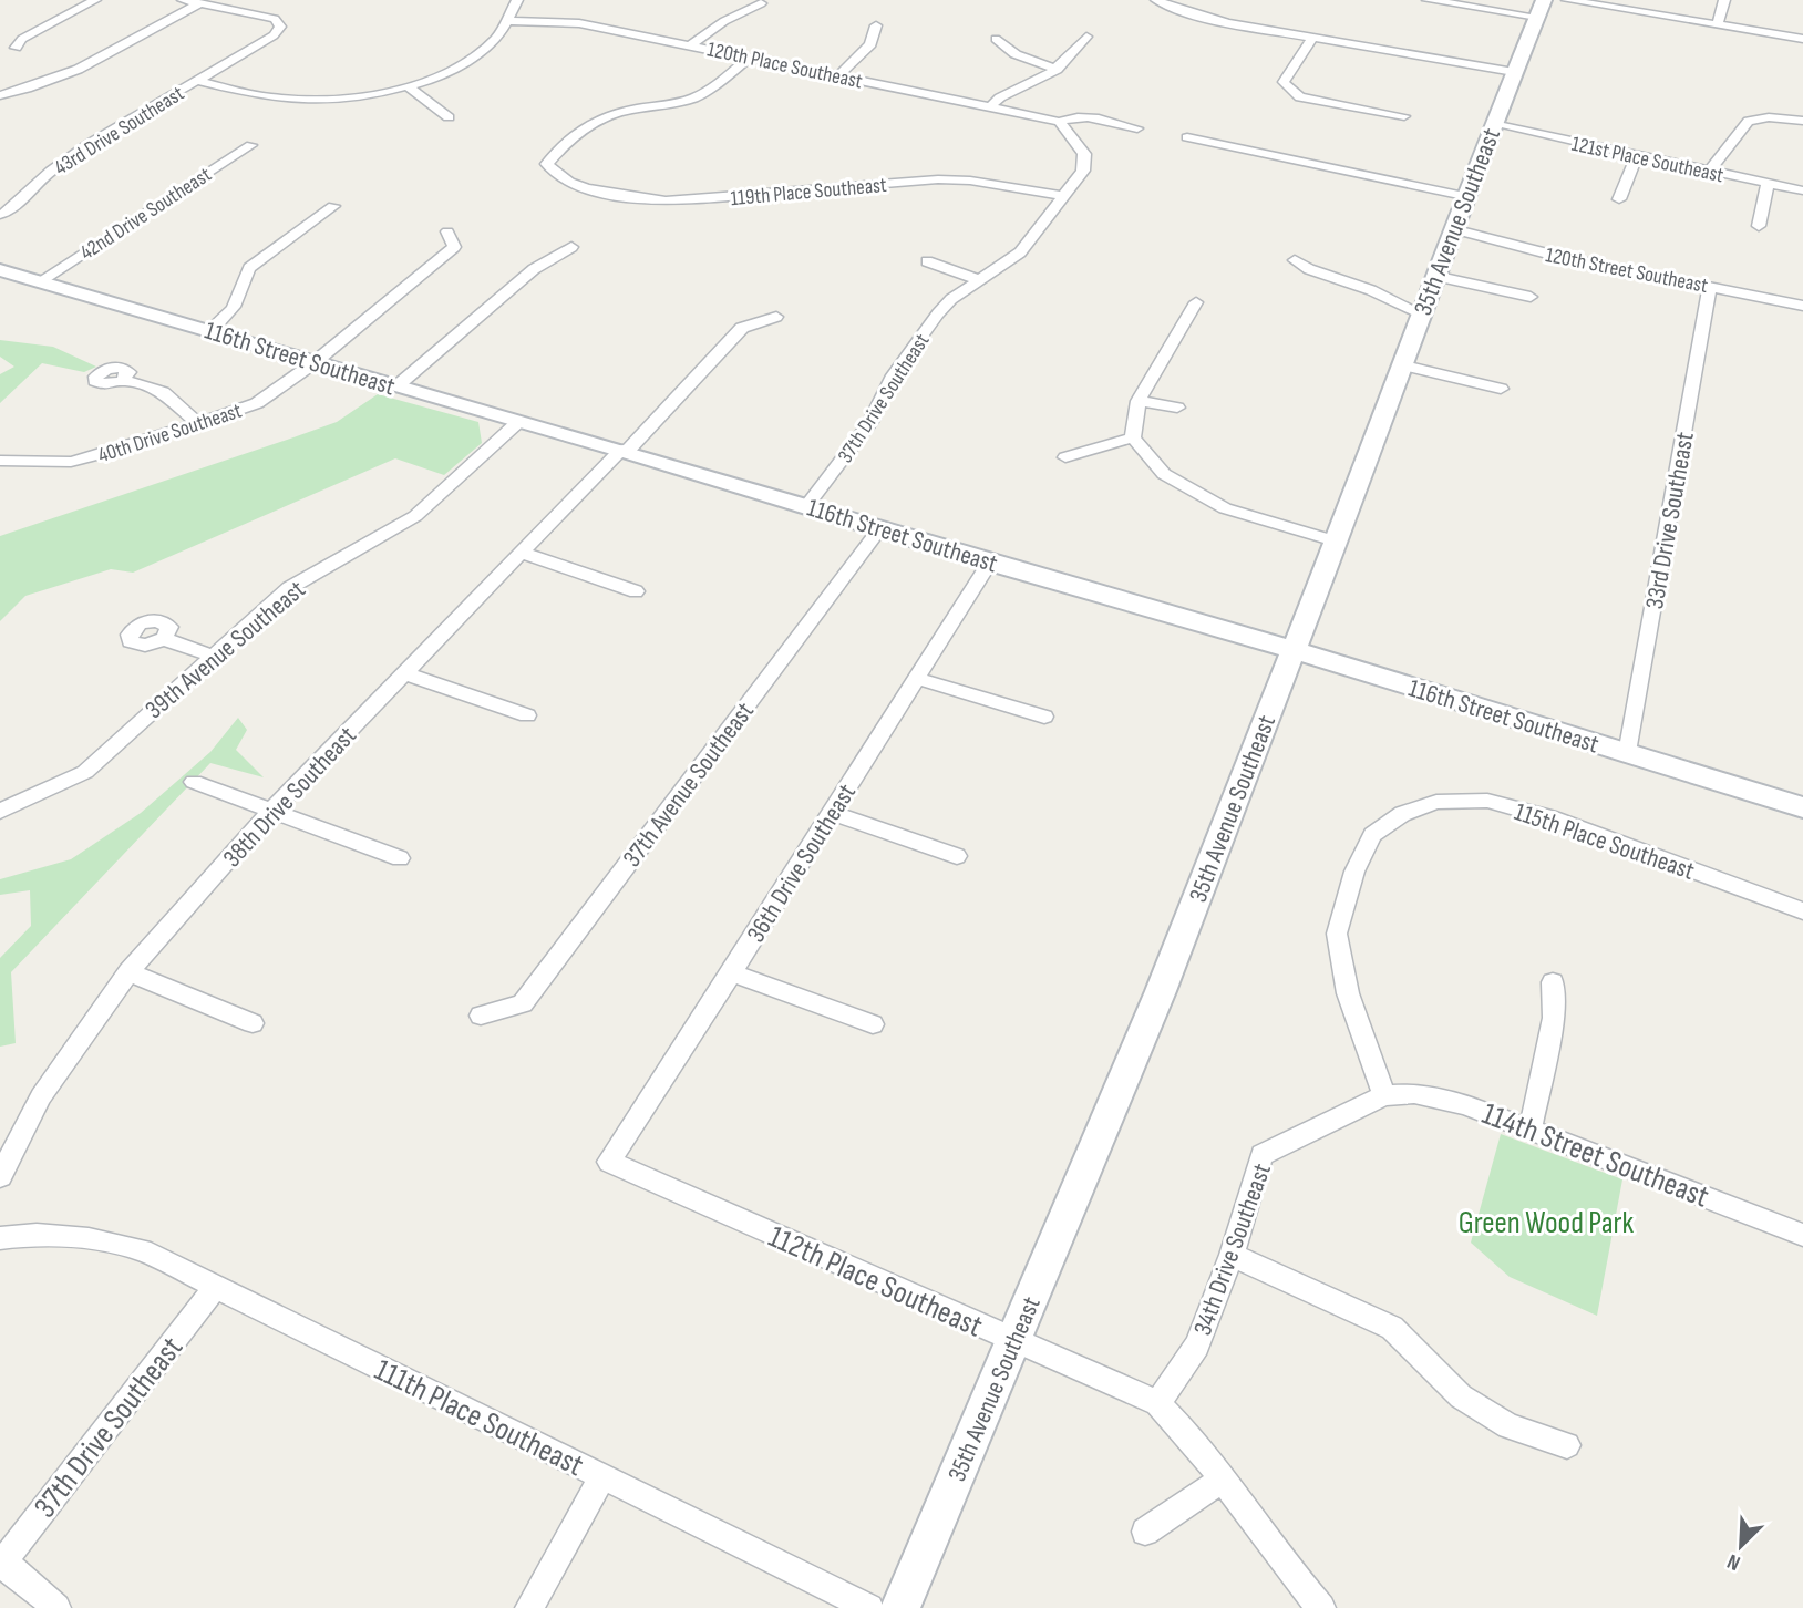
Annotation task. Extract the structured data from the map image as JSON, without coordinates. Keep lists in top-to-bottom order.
{
  "streets": {
    "street": [
      "120th Place Southeast",
      "43rd Drive Southeast",
      "121st Place Southeast",
      "119th Place Southeast",
      "42nd Drive Southeast",
      "35th Avenue Southeast",
      "120th Street Southeast",
      "116th Street Southeast",
      "37th Drive Southeast",
      "40th Drive Southeast",
      "33rd Drive Southeast",
      "39th Avenue Southeast",
      "37th Avenue Southeast",
      "38th Drive Southeast",
      "115th Place Southeast",
      "36th Drive Southeast",
      "114th Street Southeast",
      "34th Drive Southeast",
      "112th Place Southeast",
      "111th Place Southeast"
    ]
  },
  "crossings": [
    ["120th Place Southeast", "119th Place Southeast"],
    ["120th Place Southeast", "37th Drive Southeast"],
    ["121st Place Southeast", "35th Avenue Southeast"],
    ["119th Place Southeast", "37th Drive Southeast"],
    ["42nd Drive Southeast", "116th Street Southeast"],
    ["35th Avenue Southeast", "120th Street Southeast"],
    ["35th Avenue Southeast", "116th Street Southeast"],
    ["35th Avenue Southeast", "112th Place Southeast"],
    ["120th Street Southeast", "33rd Drive Southeast"],
    ["116th Street Southeast", "37th Drive Southeast"],
    ["116th Street Southeast", "40th Drive Southeast"],
    ["116th Street Southeast", "33rd Drive Southeast"],
    ["116th Street Southeast", "39th Avenue Southeast"],
    ["116th Street Southeast", "37th Avenue Southeast"],
    ["116th Street Southeast", "38th Drive Southeast"],
    ["116th Street Southeast", "36th Drive Southeast"],
    ["37th Drive Southeast", "111th Place Southeast"],
    ["115th Place Southeast", "114th Street Southeast"],
    ["115th Place Southeast", "34th Drive Southeast"],
    ["36th Drive Southeast", "112th Place Southeast"],
    ["114th Street Southeast", "34th Drive Southeast"],
    ["34th Drive Southeast", "112th Place Southeast"]
  ],
  "parks": ["Green Wood Park"],
  "north": "bottom left"
}
